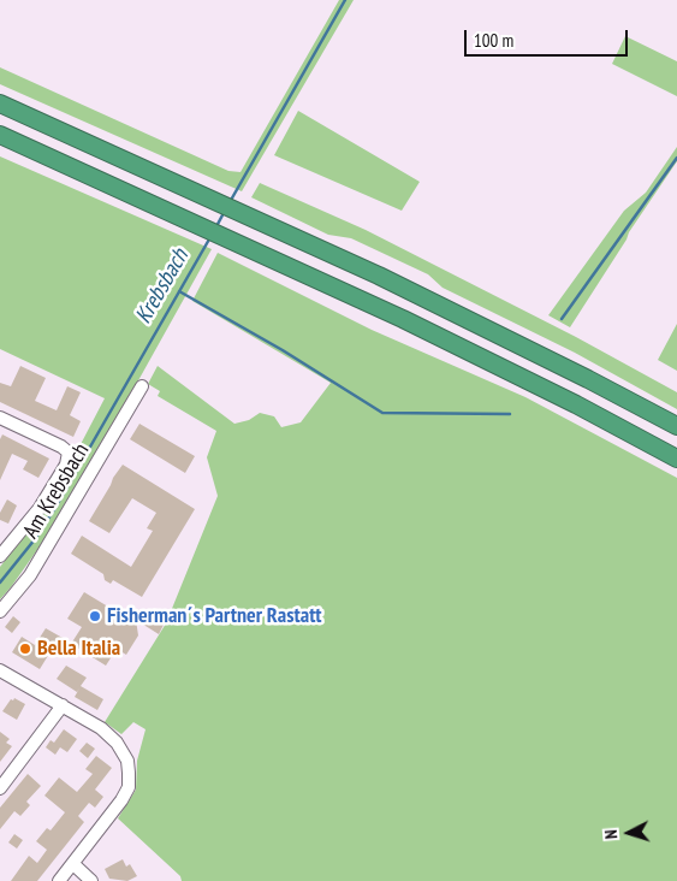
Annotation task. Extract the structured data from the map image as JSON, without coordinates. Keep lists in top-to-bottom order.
{
  "streets": {
    "street": ["Am Krebsbach"]
  },
  "water": ["Krebsbach"],
  "places": ["Fisherman´s Partner Rastatt", "Bella Italia"],
  "scale_bar": "100 m",
  "north": "left"
}
